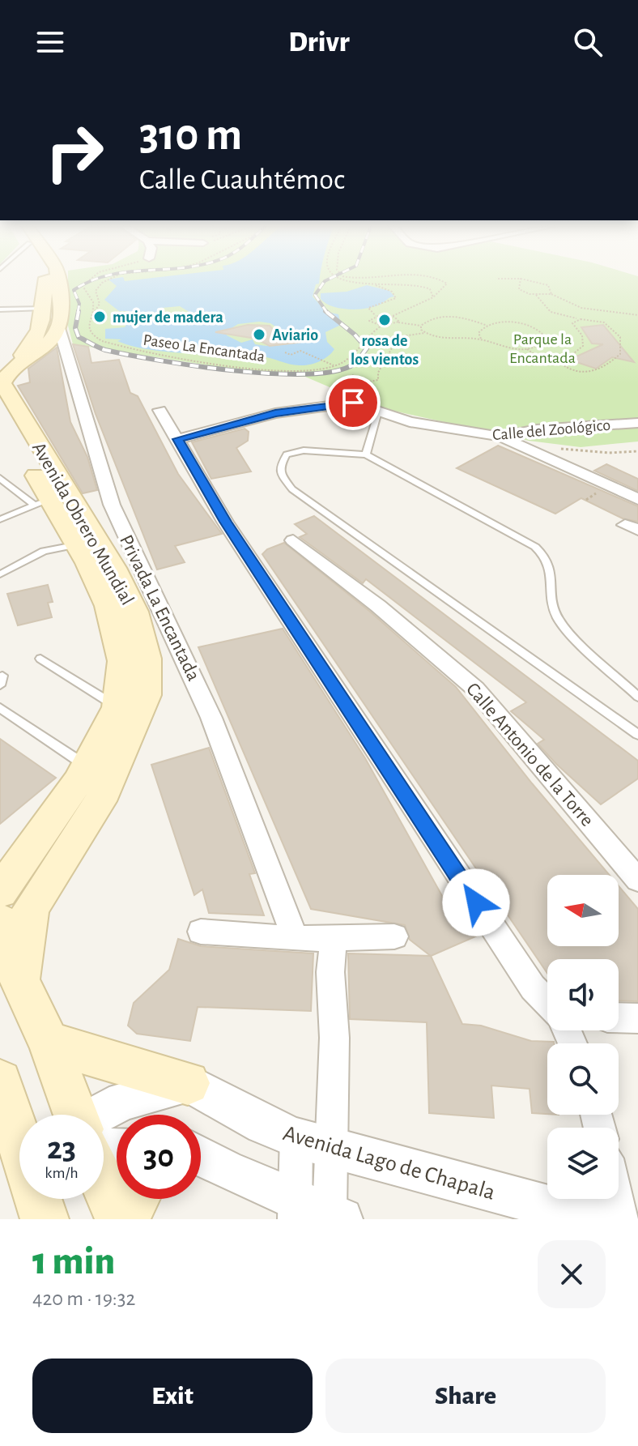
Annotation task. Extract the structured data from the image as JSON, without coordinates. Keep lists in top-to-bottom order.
{
  "streets": {
    "main road": ["Avenida Obrero Mundial"],
    "street": [
      "Calle del Zoológico",
      "Privada La Encantada",
      "Calle Antonio de la Torre",
      "Avenida Lago de Chapala"
    ],
    "path": ["Paseo La Encantada"]
  },
  "crossings": [
    ["Avenida Obrero Mundial", "Privada La Encantada"]
  ],
  "parks": ["Parque la Encantada"],
  "places": ["mujer de madera", "rosa de los vientos", "Aviario"],
  "north": "left",
  "page": {
    "header": "Drivr",
    "turn": ["310 m", "Calle Cuauhtémoc"],
    "speed": "23 km/h",
    "limit": "30",
    "heading": ["1 min", "420 m · 19:32"],
    "buttons": ["Exit", "Share"]
  }
}
